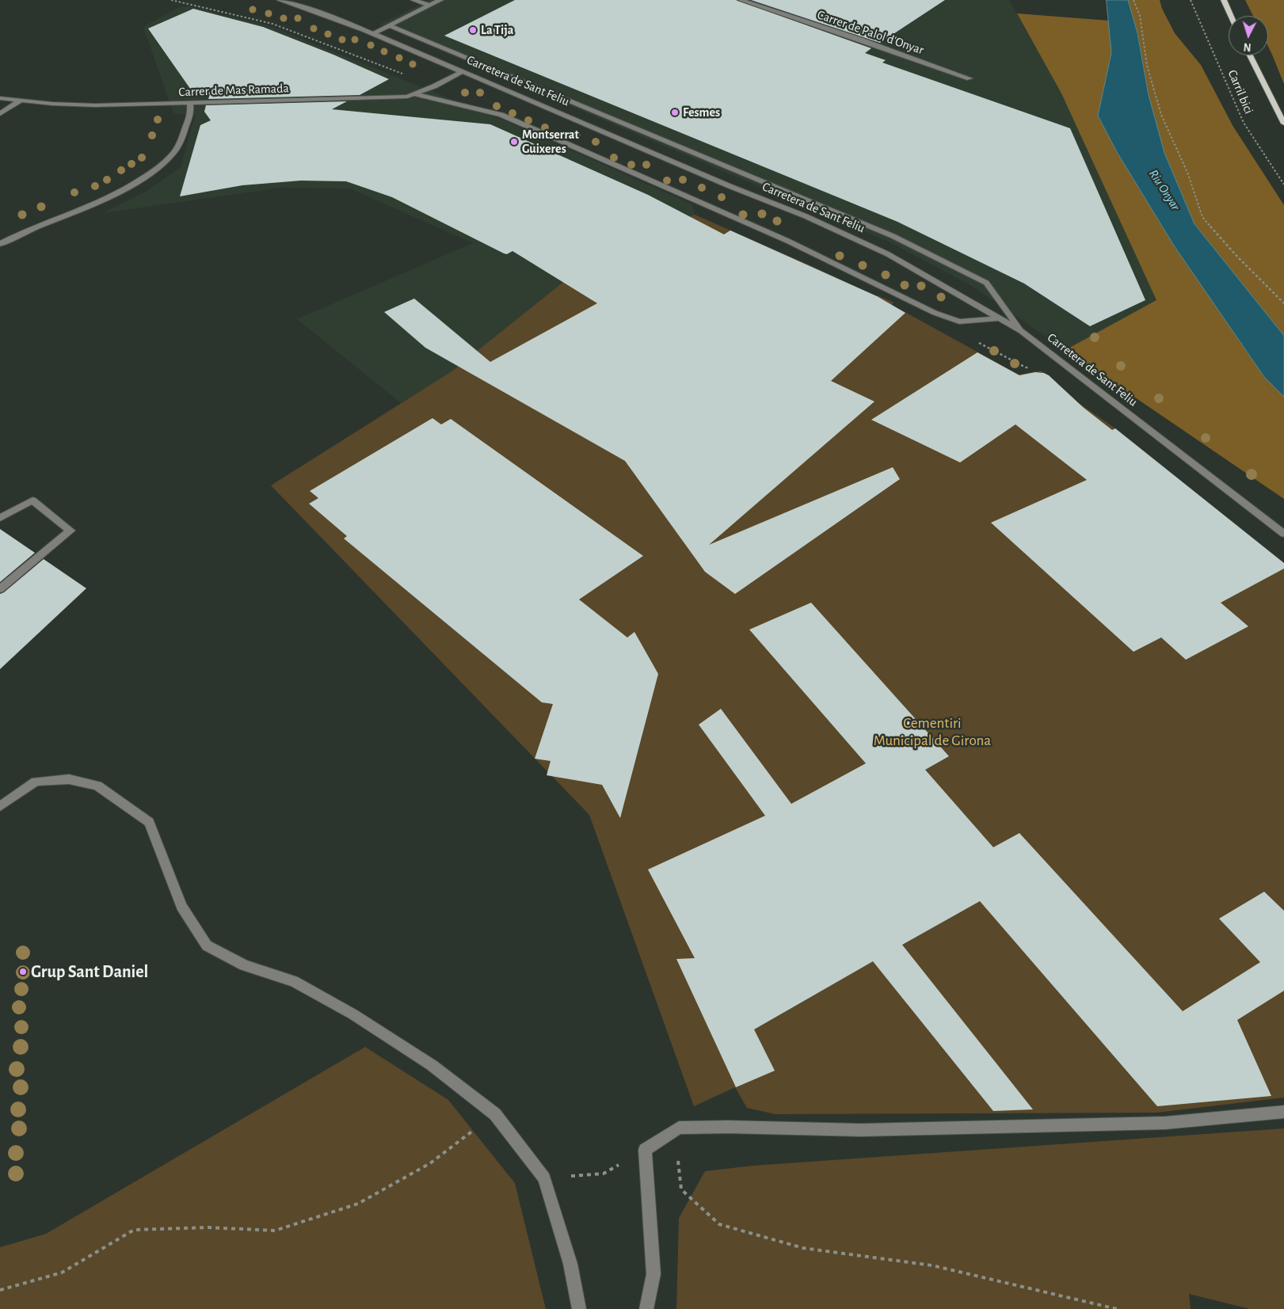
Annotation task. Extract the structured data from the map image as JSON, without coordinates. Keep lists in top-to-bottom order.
{
  "streets": {
    "street": ["Carrer de Palol d'Onyar", "Carretera de Sant Feliu", "Carrer de Mas Ramada"],
    "path": ["Carril bici"]
  },
  "crossings": [
    ["Carretera de Sant Feliu", "Carrer de Mas Ramada"]
  ],
  "water": ["Riu Onyar"],
  "parks": ["Cementiri Municipal de Girona"],
  "places": [
    "La Tija",
    "Fesmes",
    "Montserrat Guixeres",
    "Grup Sant Daniel"
  ],
  "north": "bottom"
}
